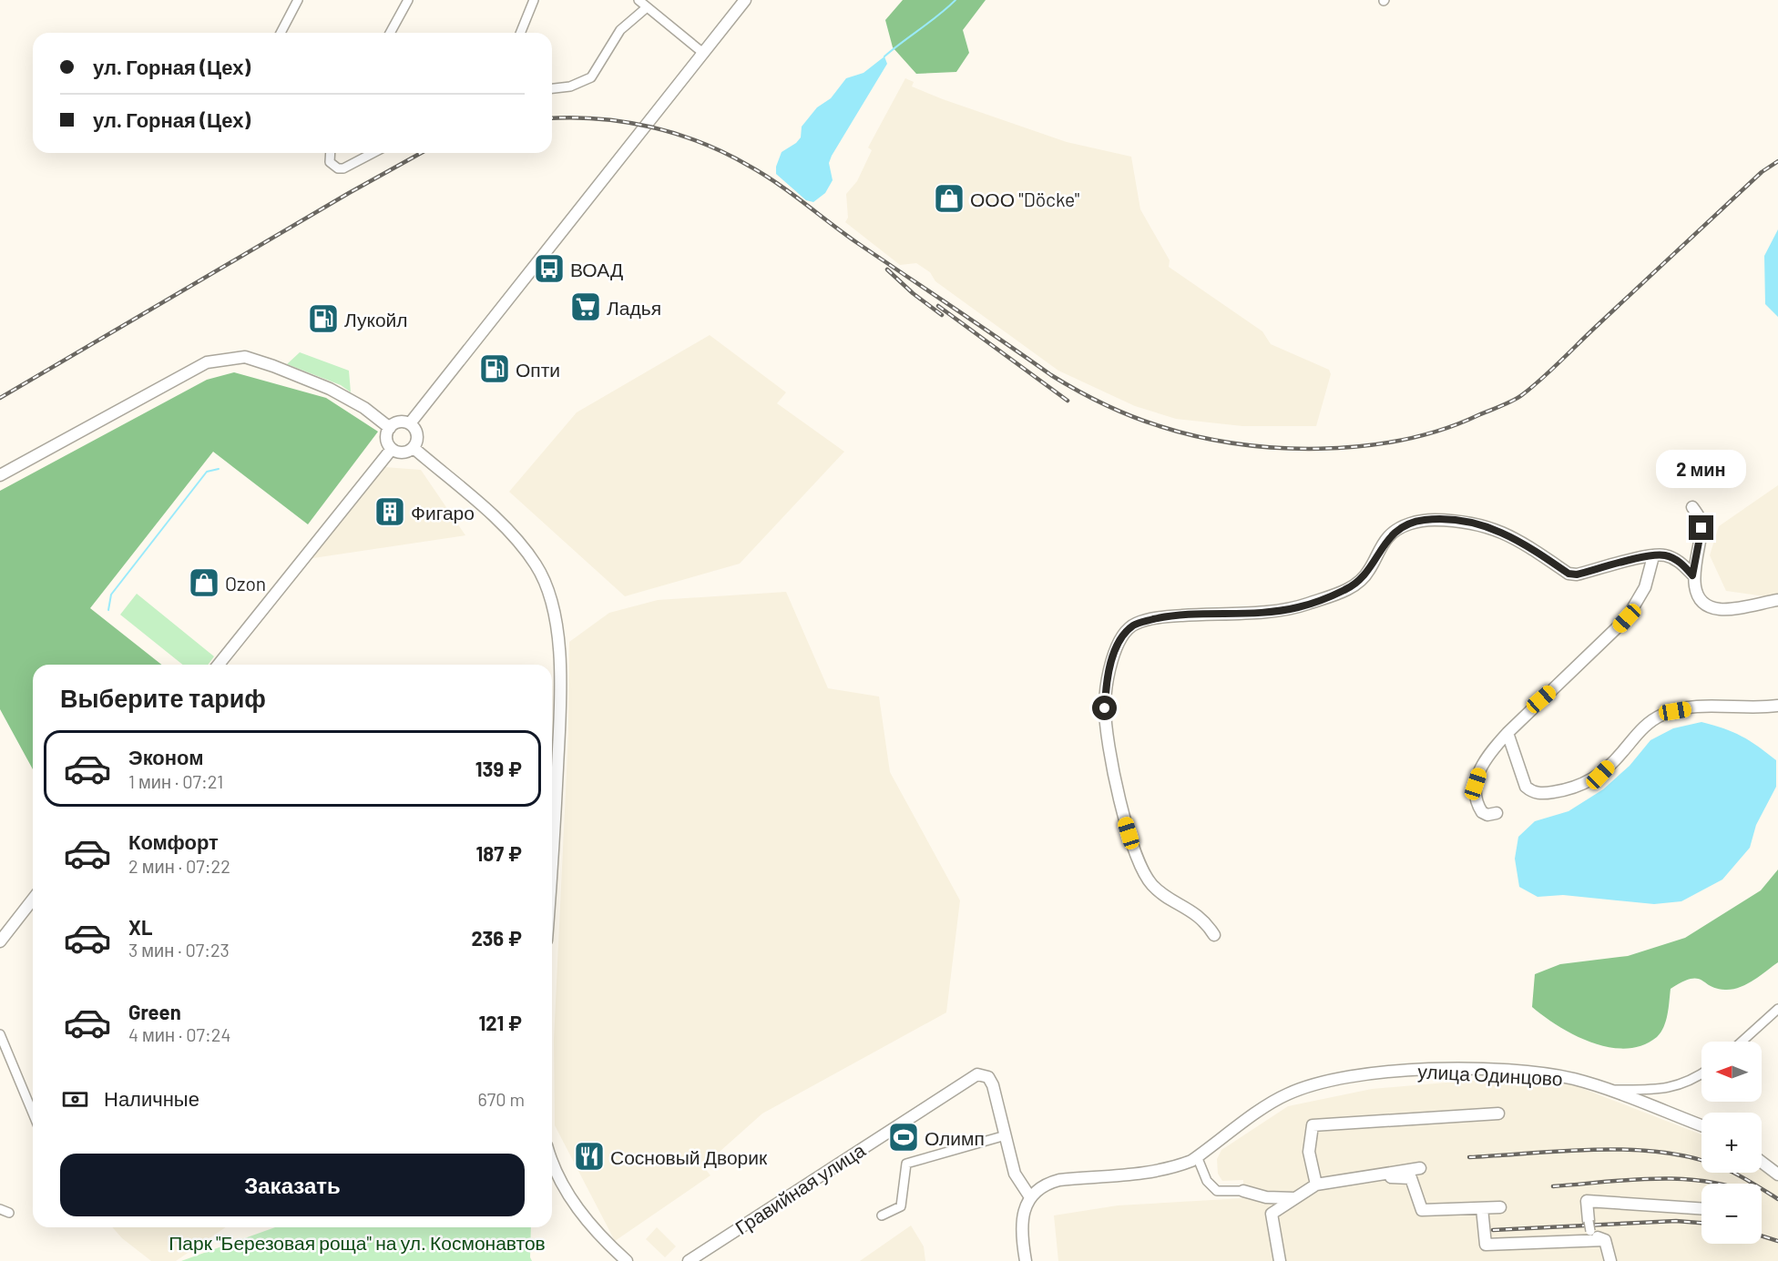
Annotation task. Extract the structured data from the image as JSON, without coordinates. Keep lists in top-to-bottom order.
{
  "streets": {
    "street": ["улица Одинцово", "Гравийная улица"]
  },
  "parks": ["Парк \"Березовая роща\" на ул. Космонавтов"],
  "places": {
    "shop": ["ООО \"Döcke\"", "Ozon"],
    "bus stop": ["ВОАД"],
    "supermarket": ["Ладья"],
    "fuel station": ["Лукойл", "Опти"],
    "building": ["Фигаро"],
    "sports": ["Олимп"],
    "restaurant": ["Сосновый Дворик"]
  },
  "north": "left",
  "page": {
    "banner": ["ул. Горная (Цех)", "ул. Горная (Цех)"],
    "bubble": "2 мин",
    "heading": "Выберите тариф",
    "list": [
      {
        "name": "Эконом",
        "note": "1 мин · 07:21",
        "value": "139 ₽"
      },
      {
        "name": "Комфорт",
        "note": "2 мин · 07:22",
        "value": "187 ₽"
      },
      {
        "name": "XL",
        "note": "3 мин · 07:23",
        "value": "236 ₽"
      },
      {
        "name": "Green",
        "note": "4 мин · 07:24",
        "value": "121 ₽"
      }
    ],
    "map_buttons": ["+", "−"],
    "pay": ["Наличные", "670 m"],
    "buttons": "Заказать"
  }
}
